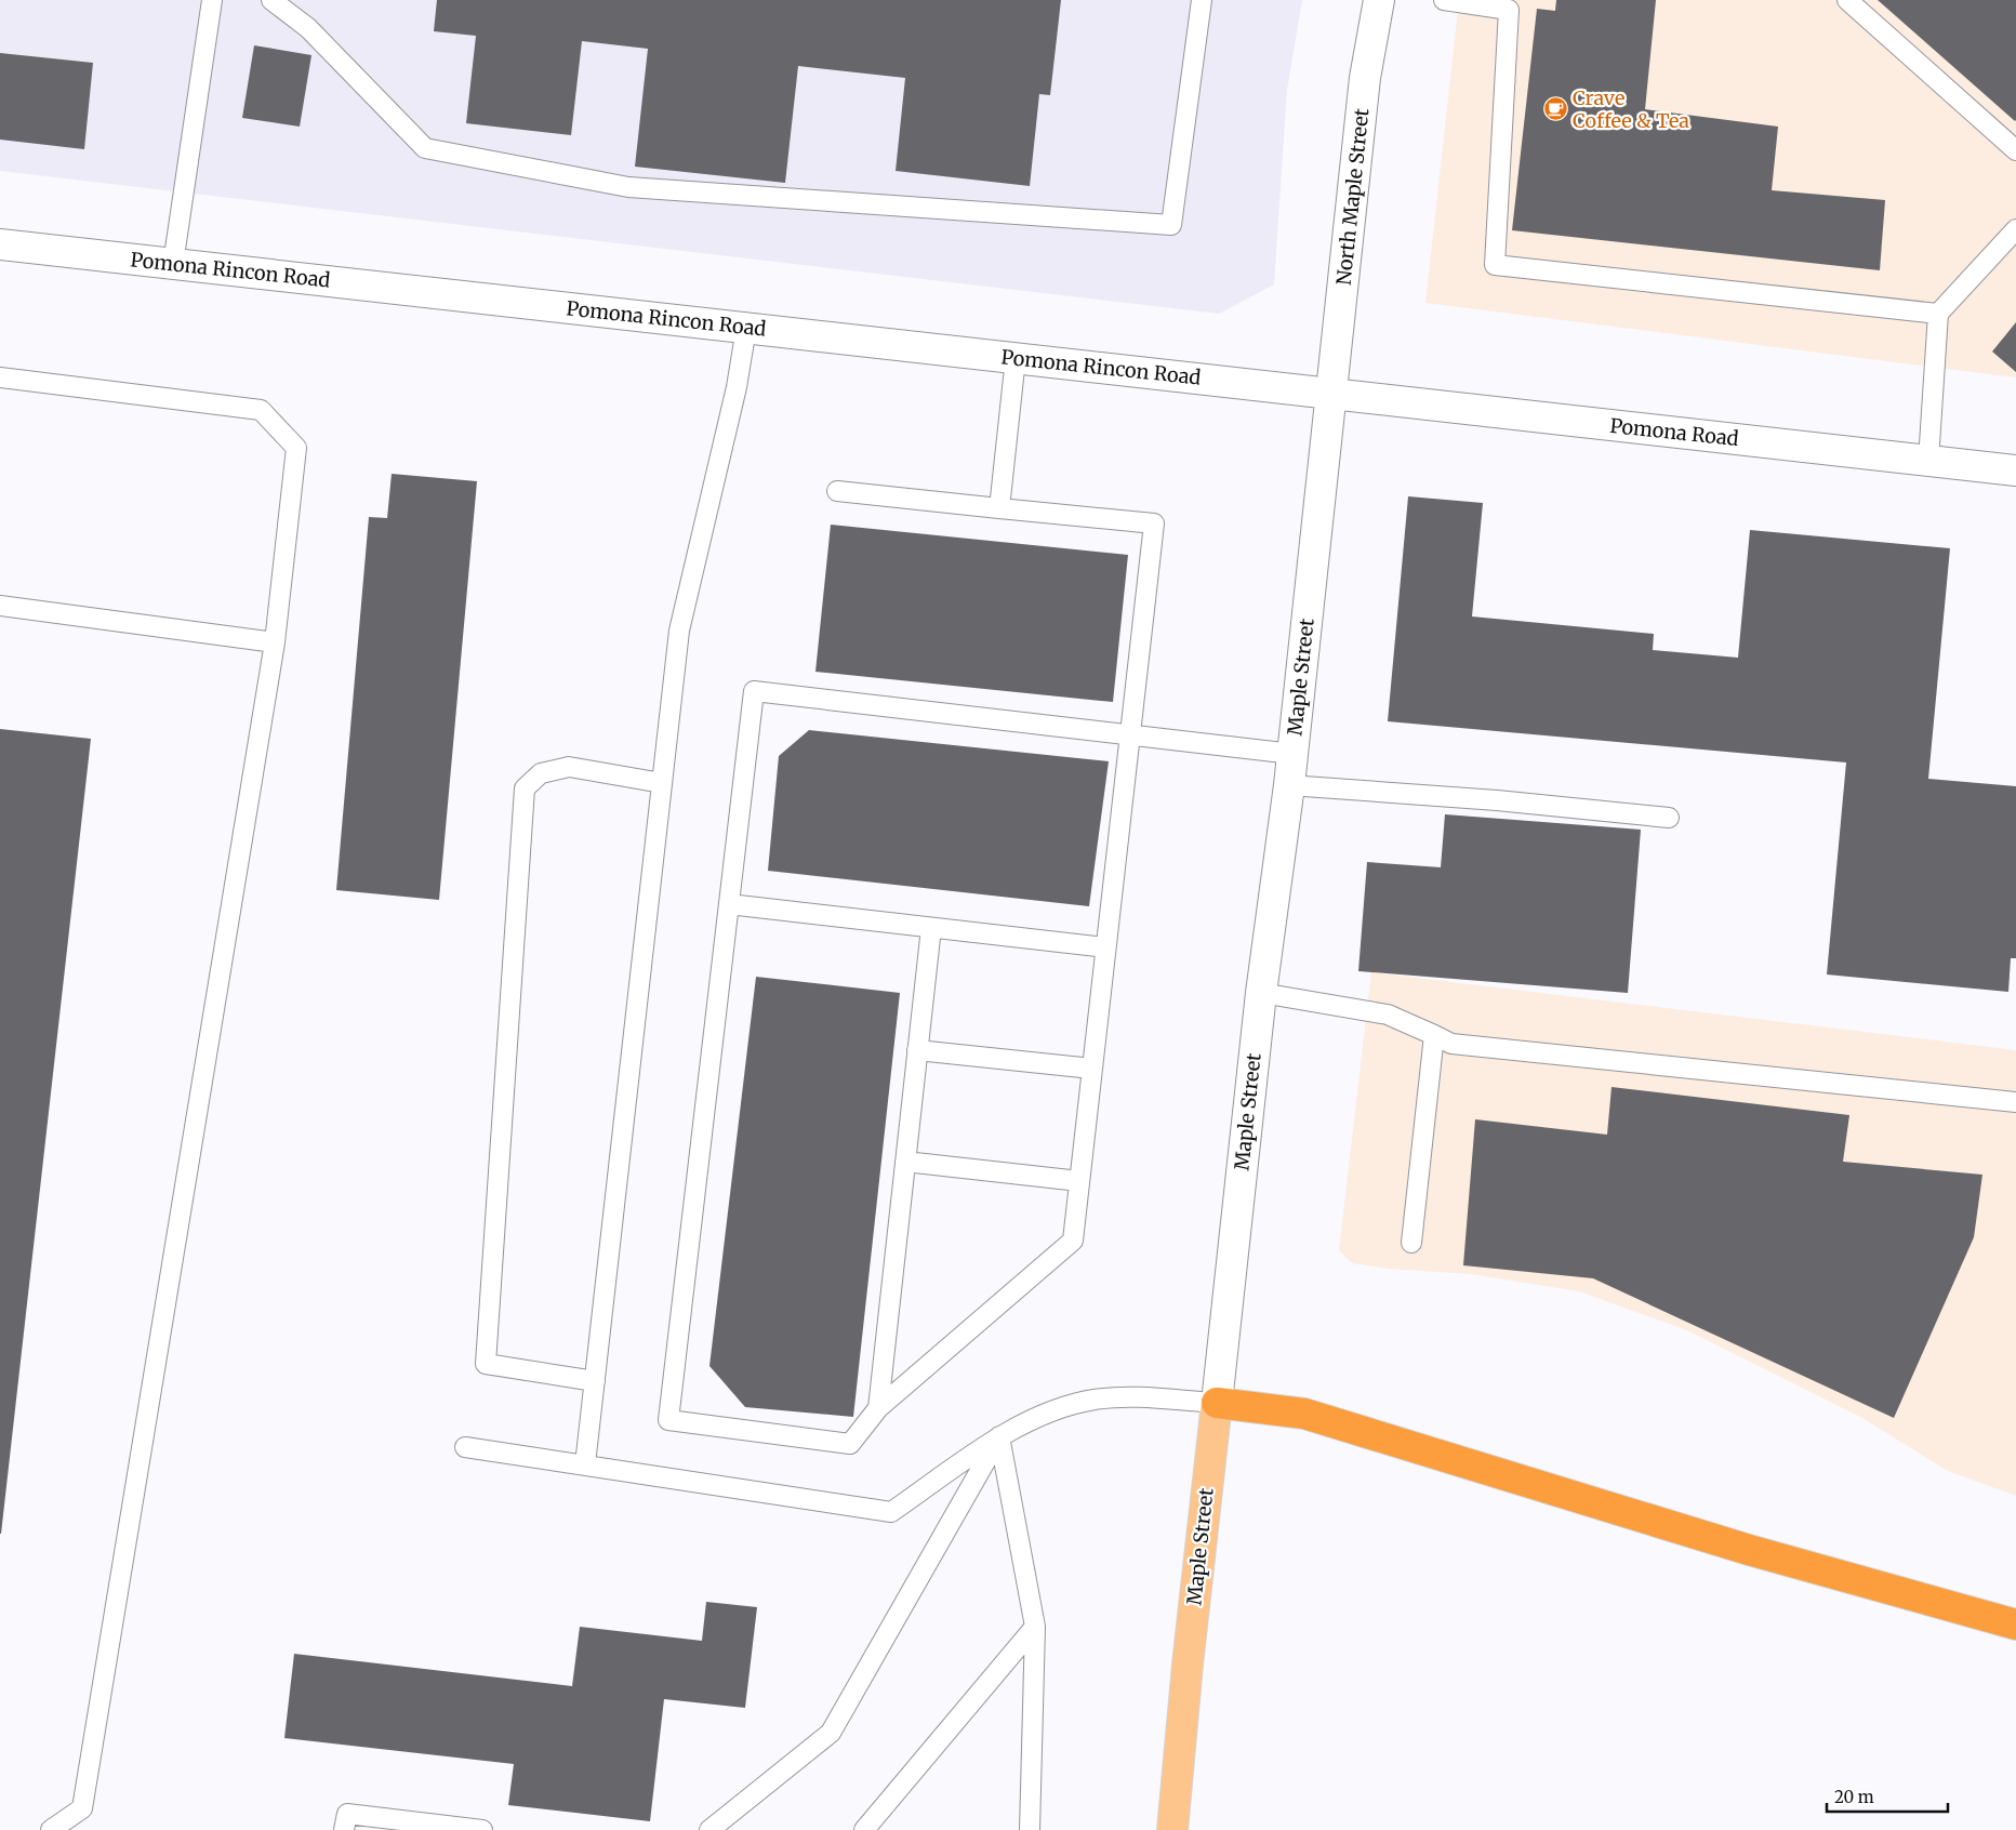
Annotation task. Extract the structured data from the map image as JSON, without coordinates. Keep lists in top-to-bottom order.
{
  "streets": {
    "main road": [
      "North Maple Street",
      "Pomona Rincon Road",
      "Pomona Road",
      "Maple Street"
    ]
  },
  "crossings": [
    ["North Maple Street", "Pomona Rincon Road"],
    ["North Maple Street", "Pomona Road"],
    ["North Maple Street", "Maple Street"],
    ["Pomona Rincon Road", "Pomona Road"],
    ["Pomona Rincon Road", "Maple Street"],
    ["Pomona Road", "Maple Street"]
  ],
  "places": {
    "cafe": ["Crave Coffee & Tea"]
  },
  "scale_bar": "20 m"
}
